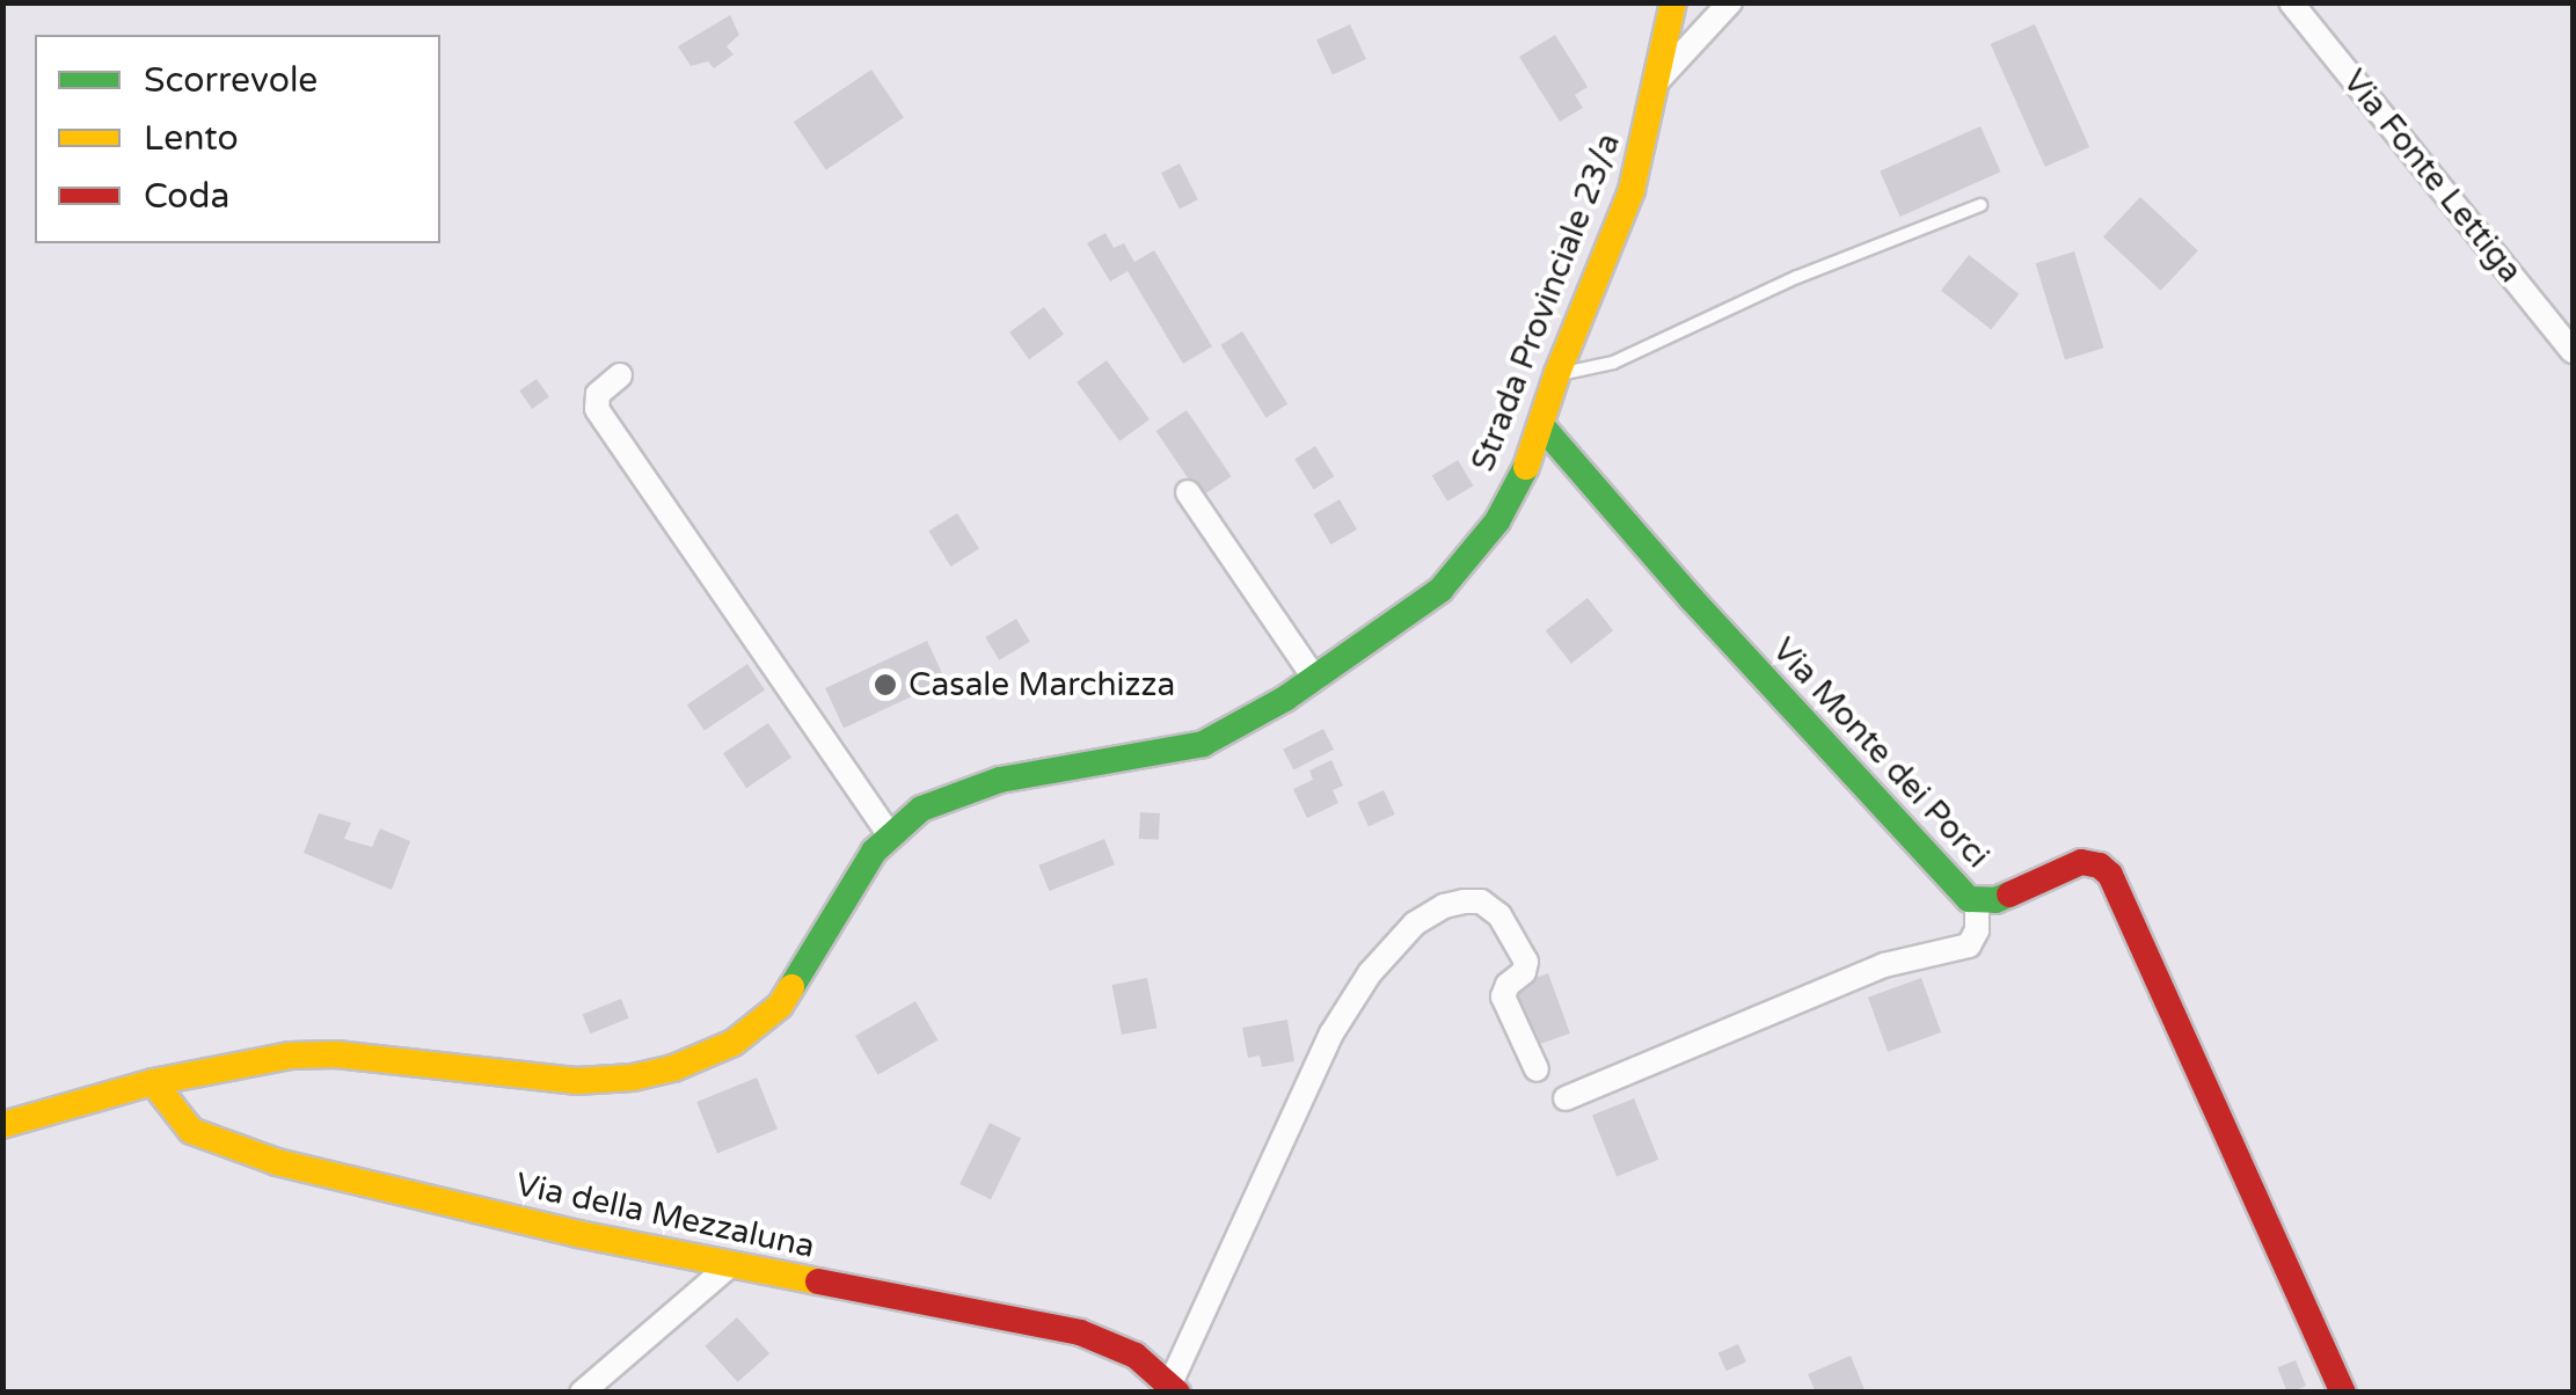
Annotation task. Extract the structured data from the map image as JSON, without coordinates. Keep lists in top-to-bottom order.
{
  "streets": {
    "street": [
      "Via Fonte Lettiga",
      "Strada Provinciale 23/a",
      "Via Monte dei Porci",
      "Via della Mezzaluna"
    ]
  },
  "crossings": [
    ["Strada Provinciale 23/a", "Via Monte dei Porci"],
    ["Strada Provinciale 23/a", "Via della Mezzaluna"]
  ],
  "places": ["Casale Marchizza"],
  "legend": ["Scorrevole", "Lento", "Coda"]
}
